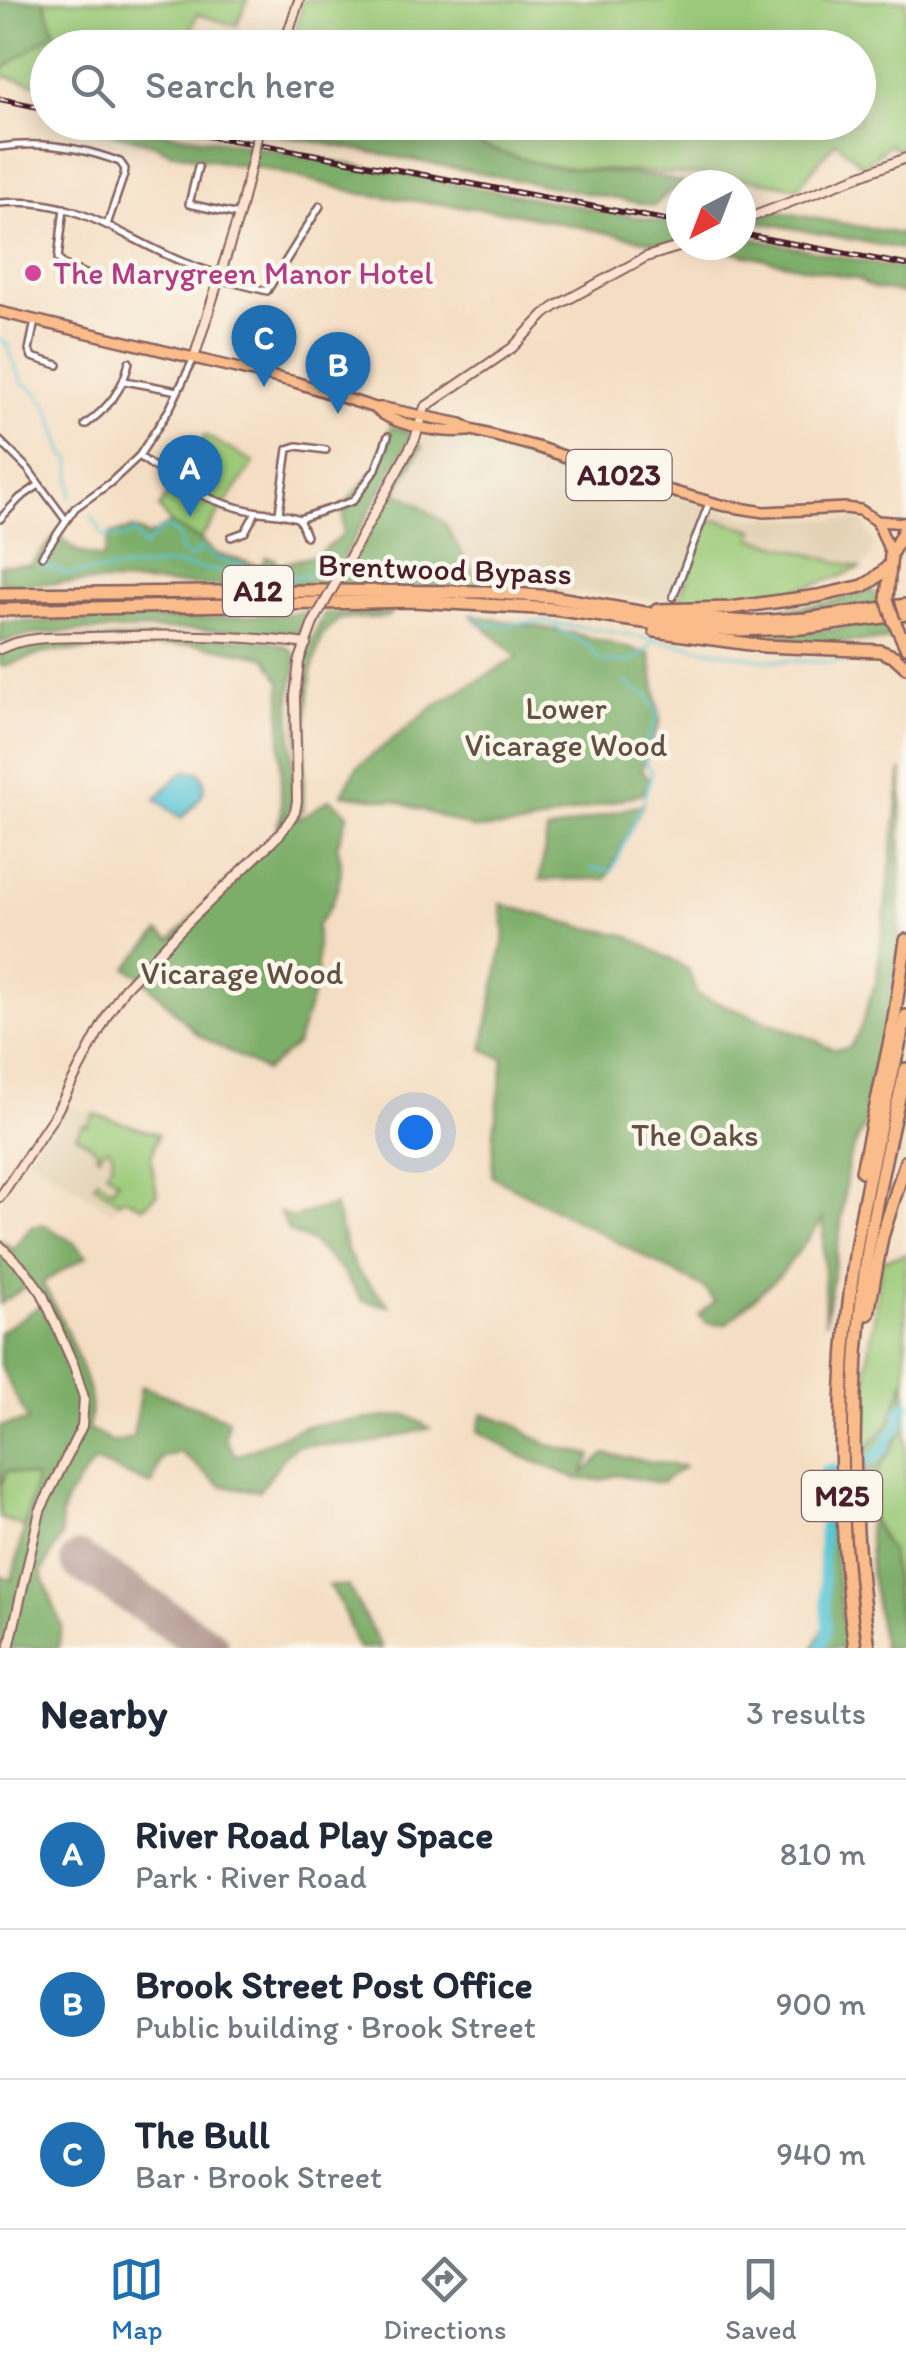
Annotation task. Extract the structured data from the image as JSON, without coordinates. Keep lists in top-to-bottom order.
{
  "streets": {
    "highway": ["Brentwood Bypass", "A12", "M25"],
    "main road": ["A1023"]
  },
  "crossings": [
    ["Brentwood Bypass", "A12"]
  ],
  "parks": ["Lower Vicarage Wood", "Vicarage Wood", "The Oaks"],
  "places": ["The Marygreen Manor Hotel"],
  "north": "bottom left",
  "page": {
    "search": "Search here",
    "pins": ["C", "B", "A"],
    "heading": ["Nearby", "3 results"],
    "list": [
      {
        "mark": "A",
        "name": "River Road Play Space",
        "note": "Park · River Road",
        "value": "810 m"
      },
      {
        "mark": "B",
        "name": "Brook Street Post Office",
        "note": "Public building · Brook Street",
        "value": "900 m"
      },
      {
        "mark": "C",
        "name": "The Bull",
        "note": "Bar · Brook Street",
        "value": "940 m"
      }
    ],
    "nav": ["Map", "Directions", "Saved"]
  }
}
